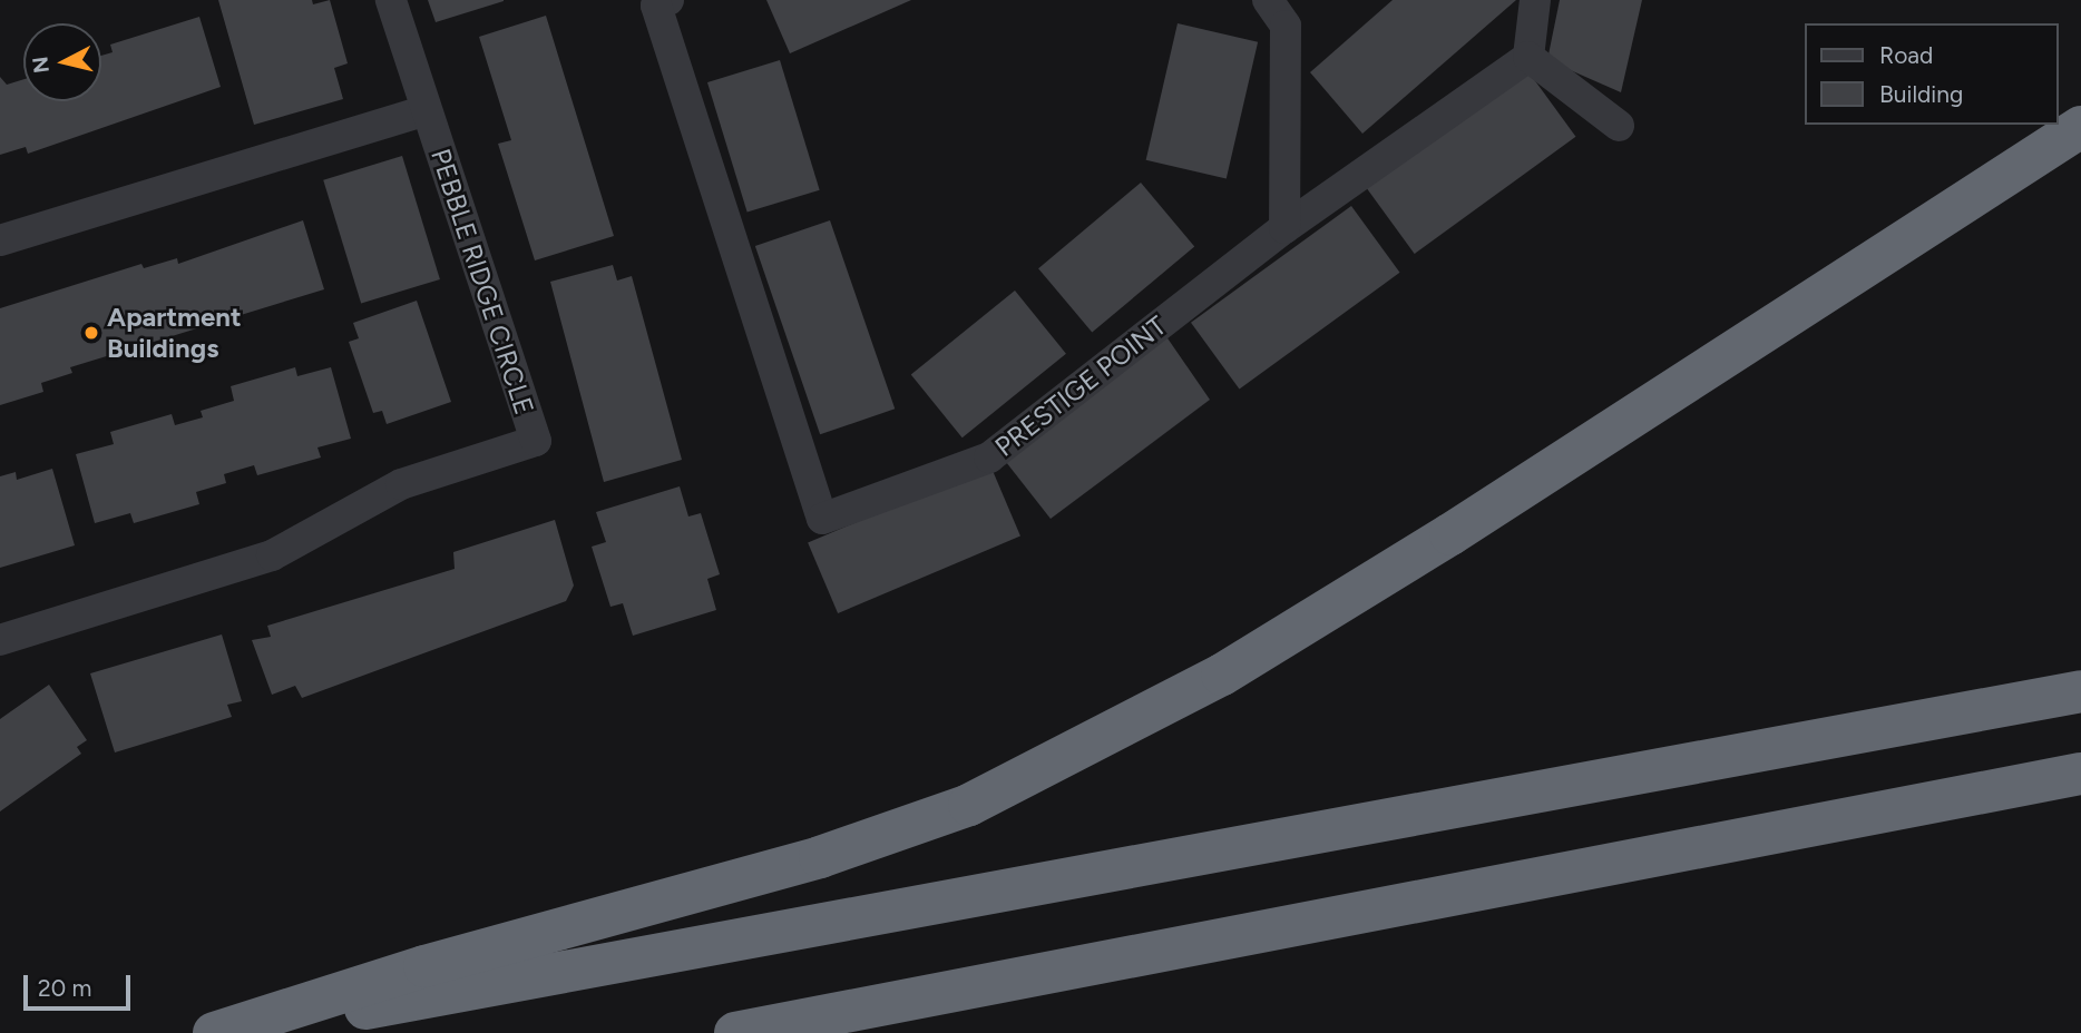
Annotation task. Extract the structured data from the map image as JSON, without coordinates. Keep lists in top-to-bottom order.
{
  "streets": {
    "street": ["PEBBLE RIDGE CIRCLE", "PRESTIGE POINT"]
  },
  "places": ["Apartment Buildings"],
  "legend": ["Road", "Building"],
  "scale_bar": "20 m",
  "north": "left"
}
